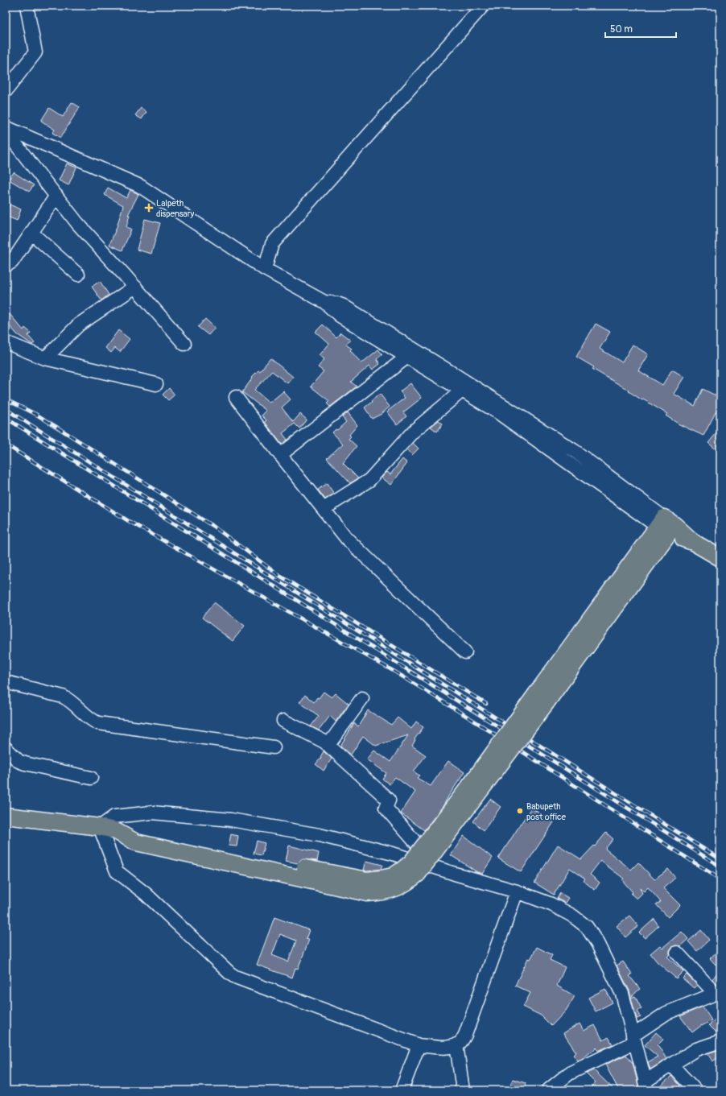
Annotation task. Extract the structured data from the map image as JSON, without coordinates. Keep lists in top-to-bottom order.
{
  "places": {
    "health": ["Lalpeth dispensary"],
    "other": ["Babupeth post office"]
  },
  "scale_bar": "50 m"
}
